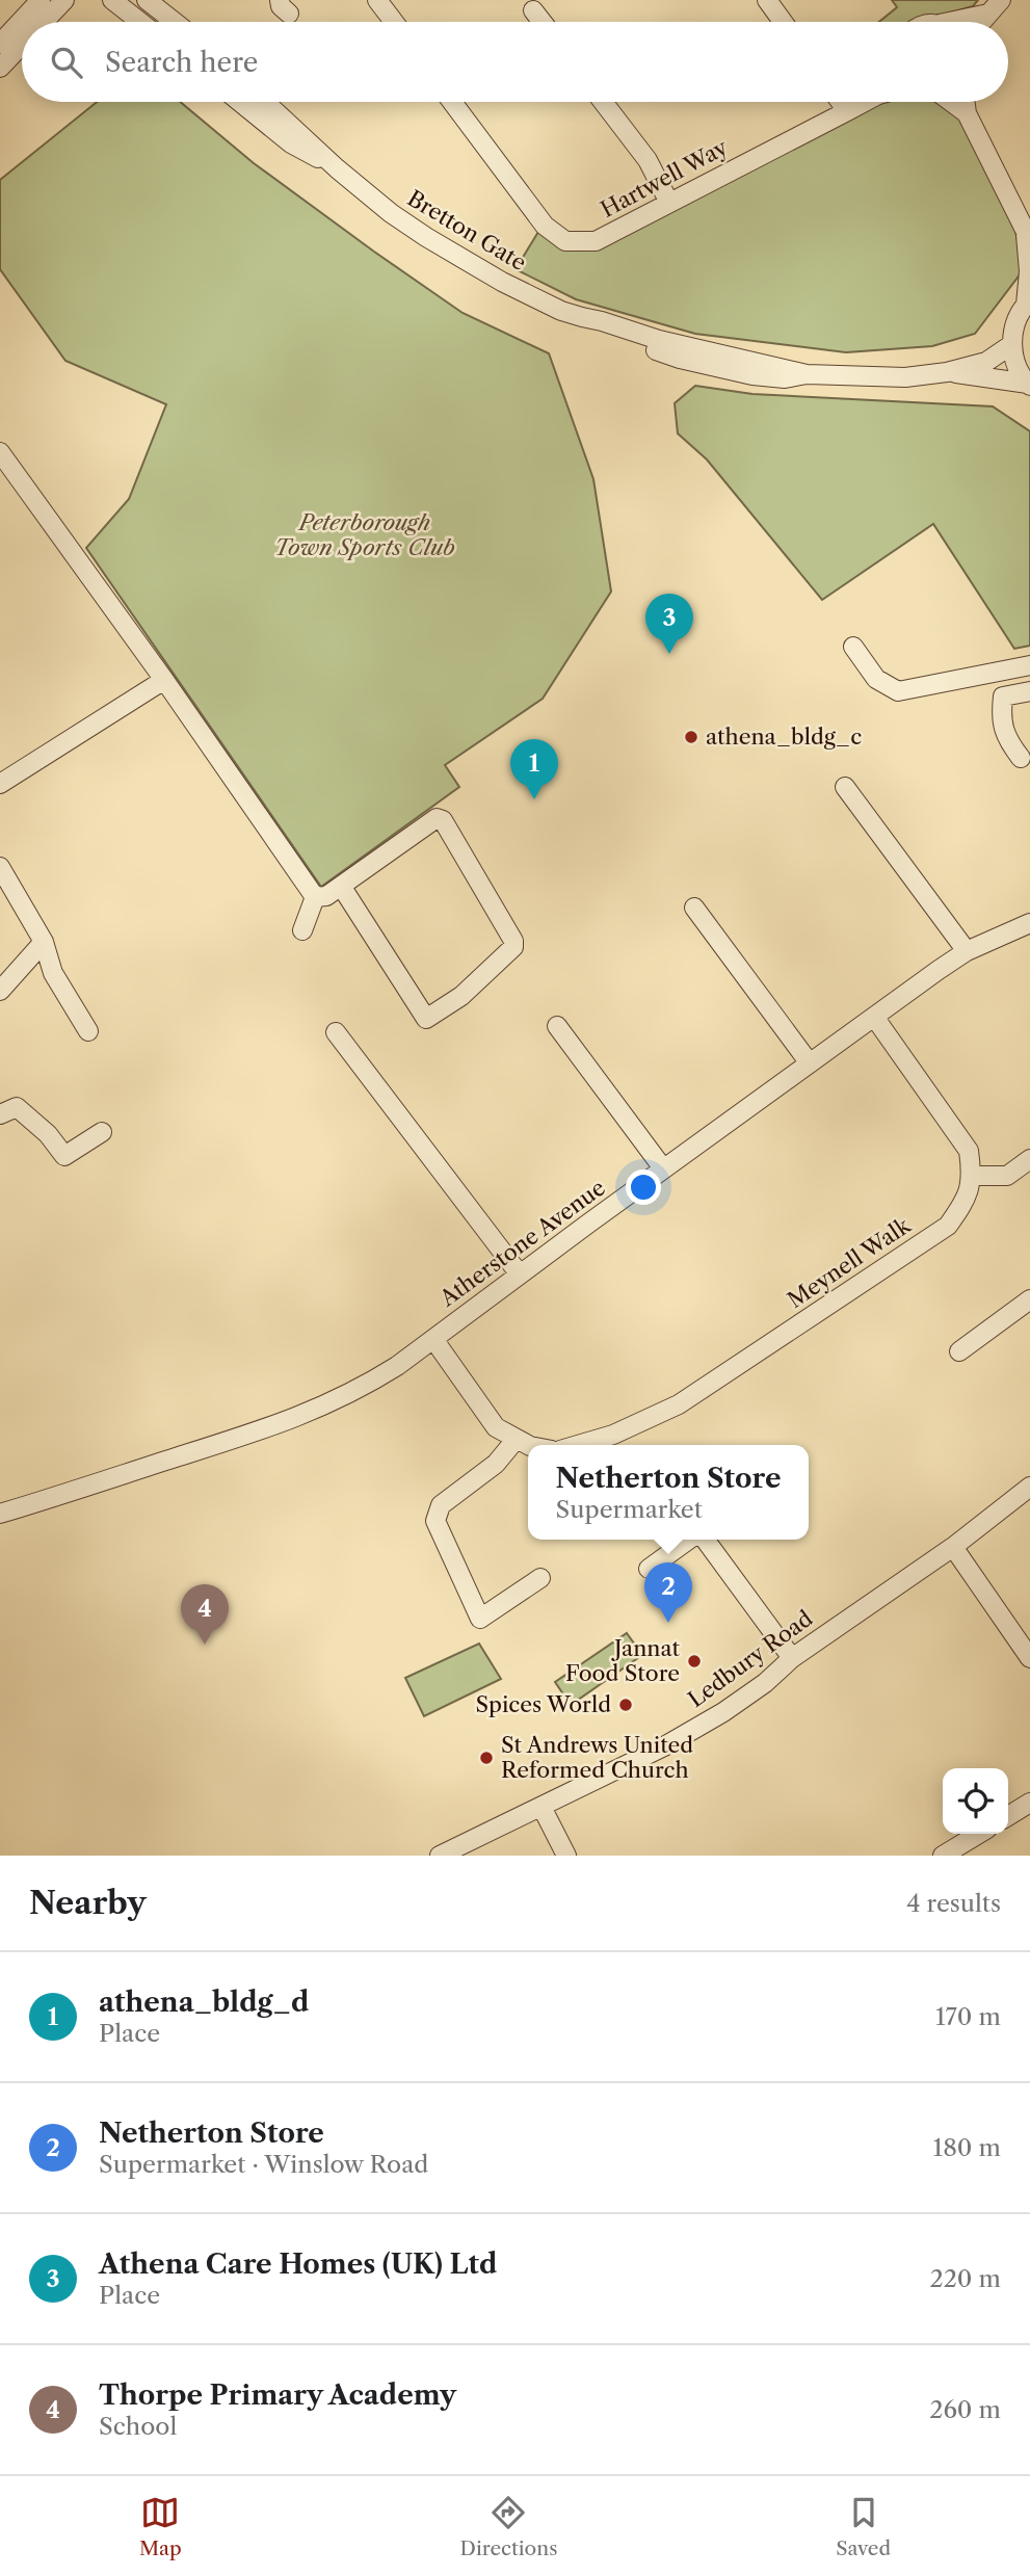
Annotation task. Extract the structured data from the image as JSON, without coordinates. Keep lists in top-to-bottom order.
{
  "streets": {
    "street": [
      "Hartwell Way",
      "Bretton Gate",
      "Atherstone Avenue",
      "Meynell Walk",
      "Ledbury Road"
    ]
  },
  "parks": ["Peterborough Town Sports Club"],
  "places": [
    "athena_bldg_c",
    "Jannat Food Store",
    "Spices World",
    "St Andrews United Reformed Church"
  ],
  "page": {
    "search": "Search here",
    "pins": [
      "3",
      "1",
      "2",
      "4"
    ],
    "popup": ["Netherton Store", "Supermarket"],
    "heading": ["Nearby", "4 results"],
    "list": [
      {
        "mark": "1",
        "name": "athena_bldg_d",
        "note": "Place",
        "value": "170 m"
      },
      {
        "mark": "2",
        "name": "Netherton Store",
        "note": "Supermarket · Winslow Road",
        "value": "180 m"
      },
      {
        "mark": "3",
        "name": "Athena Care Homes (UK) Ltd",
        "note": "Place",
        "value": "220 m"
      },
      {
        "mark": "4",
        "name": "Thorpe Primary Academy",
        "note": "School",
        "value": "260 m"
      }
    ],
    "nav": ["Map", "Directions", "Saved"]
  }
}
